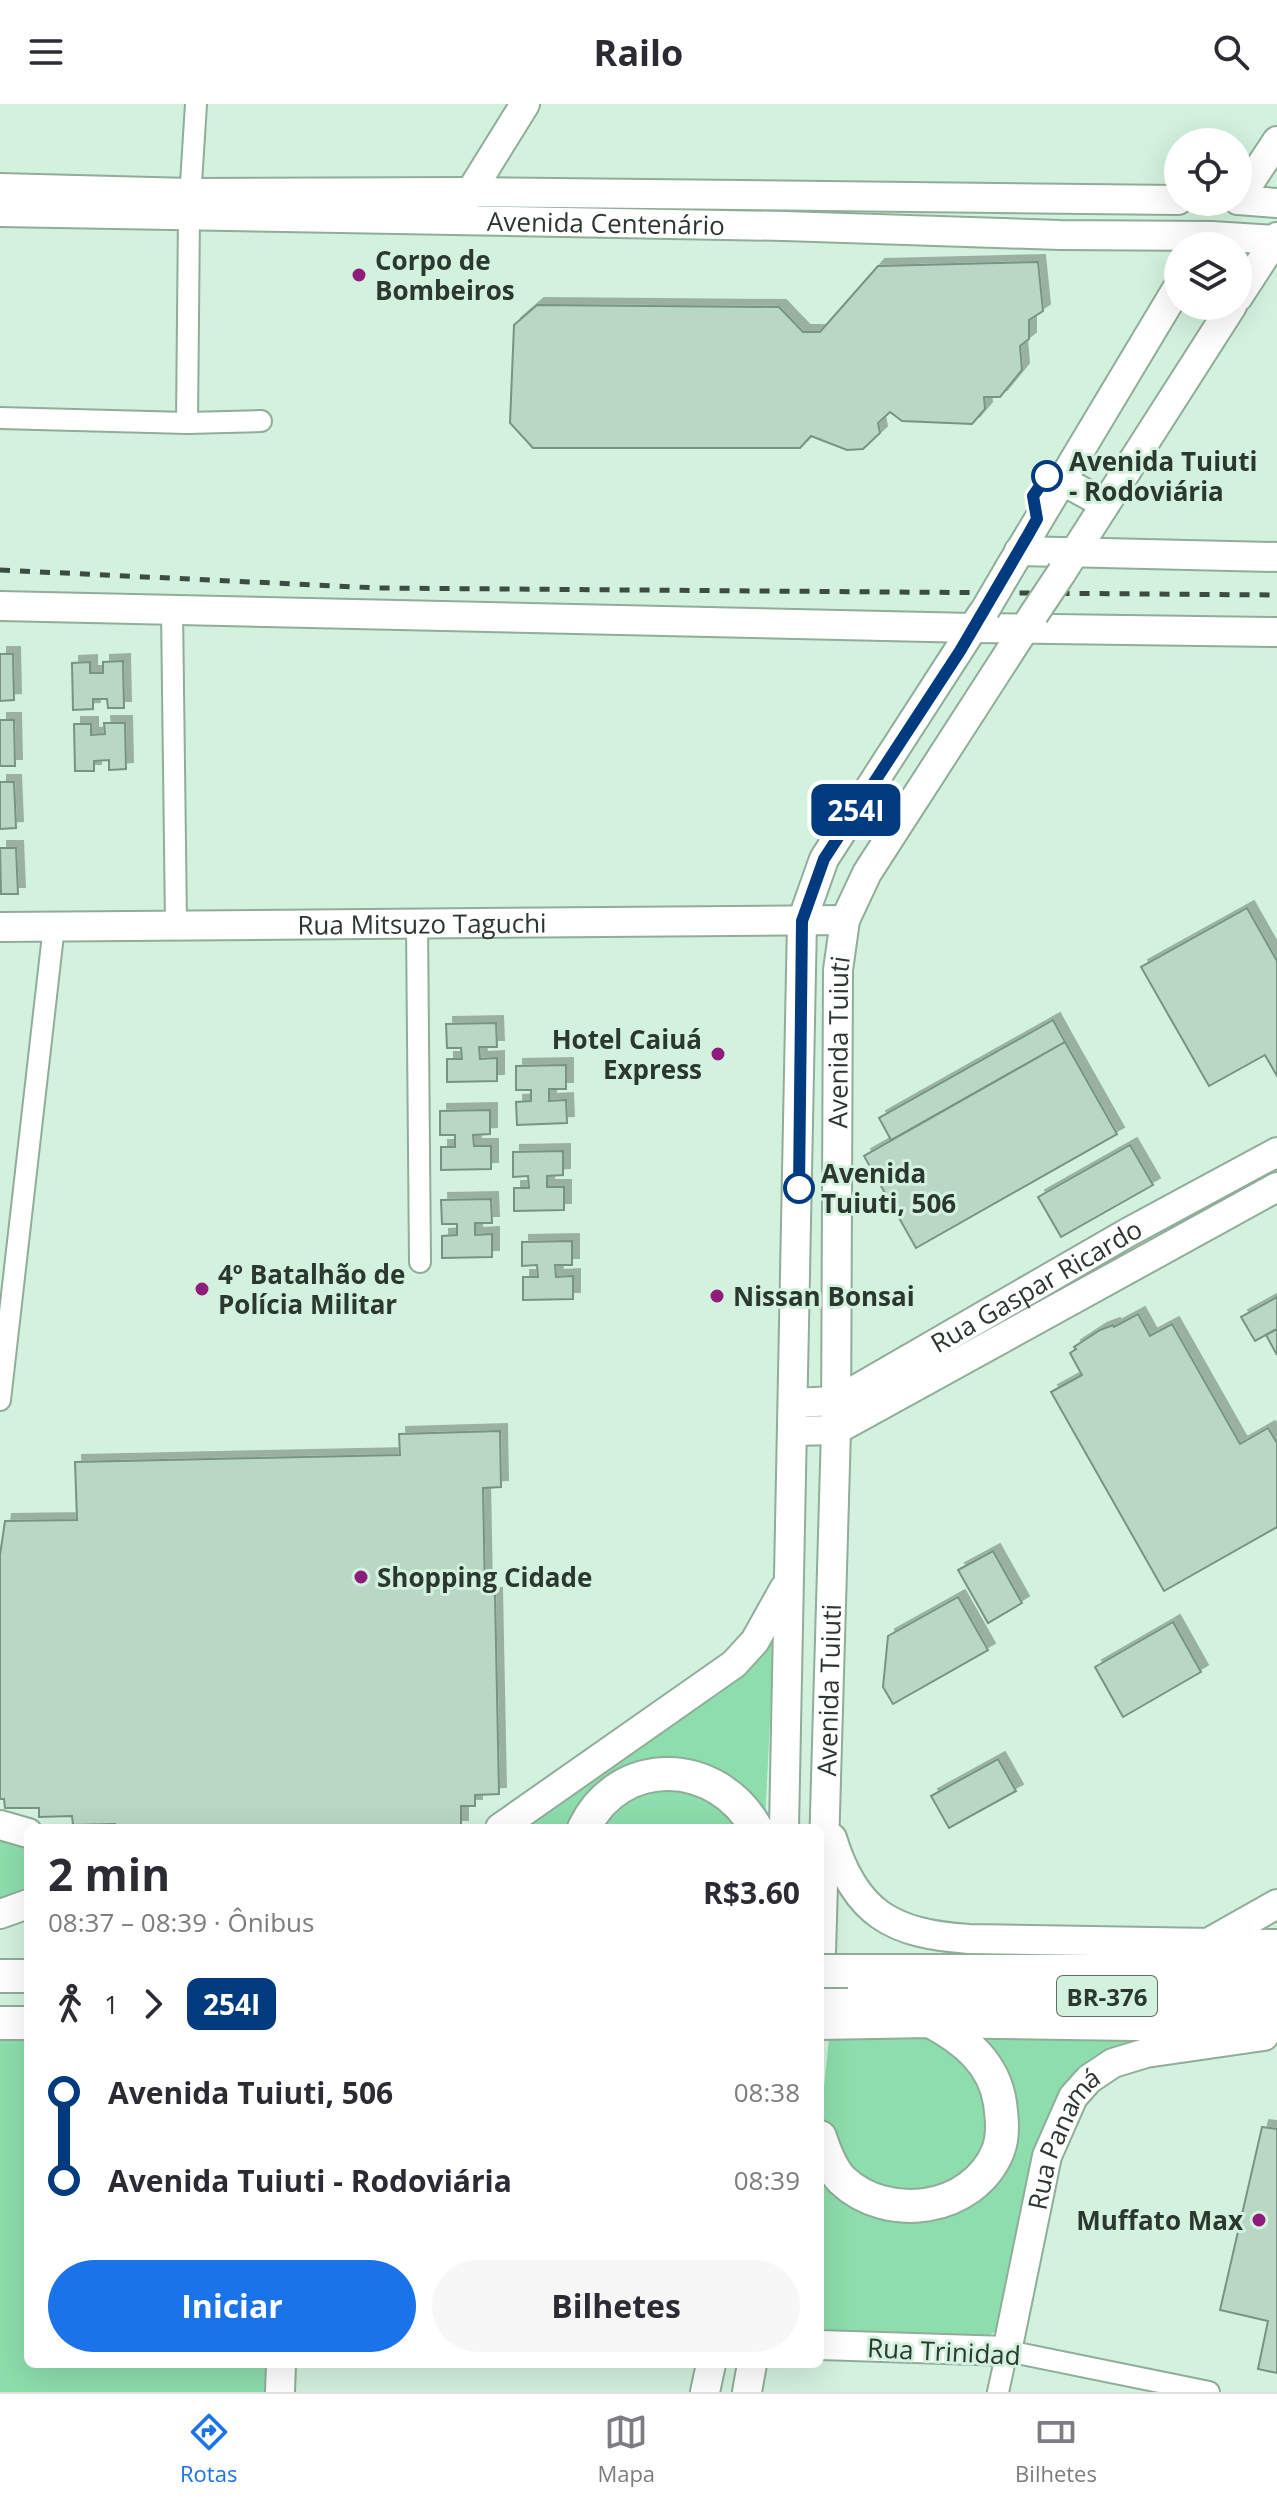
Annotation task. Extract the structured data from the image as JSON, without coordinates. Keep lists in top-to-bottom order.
{
  "streets": {
    "main road": [
      "Avenida Centenário",
      "Rua Mitsuzo Taguchi",
      "Avenida Tuiuti",
      "Rua Gaspar Ricardo",
      "BR-376",
      "Rua Panamá",
      "Rua Trinidad"
    ]
  },
  "crossings": [
    ["Rua Mitsuzo Taguchi", "Avenida Tuiuti"],
    ["Avenida Tuiuti", "Rua Gaspar Ricardo"],
    ["Avenida Tuiuti", "BR-376"],
    ["Rua Panamá", "Rua Trinidad"]
  ],
  "places": [
    "Corpo de Bombeiros",
    "Avenida Tuiuti - Rodoviária",
    "Hotel Caiuá Express",
    "Avenida Tuiuti, 506",
    "4º Batalhão de Polícia Militar",
    "Nissan Bonsai",
    "Shopping Cidade",
    "Muffato Max"
  ],
  "lines": ["bus line 254I"],
  "page": {
    "header": "Railo",
    "on_map": "254I",
    "heading": ["2 min", "08:37 – 08:39 · Ônibus", "R$3.60"],
    "legs": ["1", "254I"],
    "list": [
      {
        "name": "Avenida Tuiuti, 506",
        "value": "08:38"
      },
      {
        "name": "Avenida Tuiuti - Rodoviária",
        "value": "08:39"
      }
    ],
    "buttons": ["Iniciar", "Bilhetes"],
    "tabs": ["Rotas", "Mapa", "Bilhetes"]
  }
}
